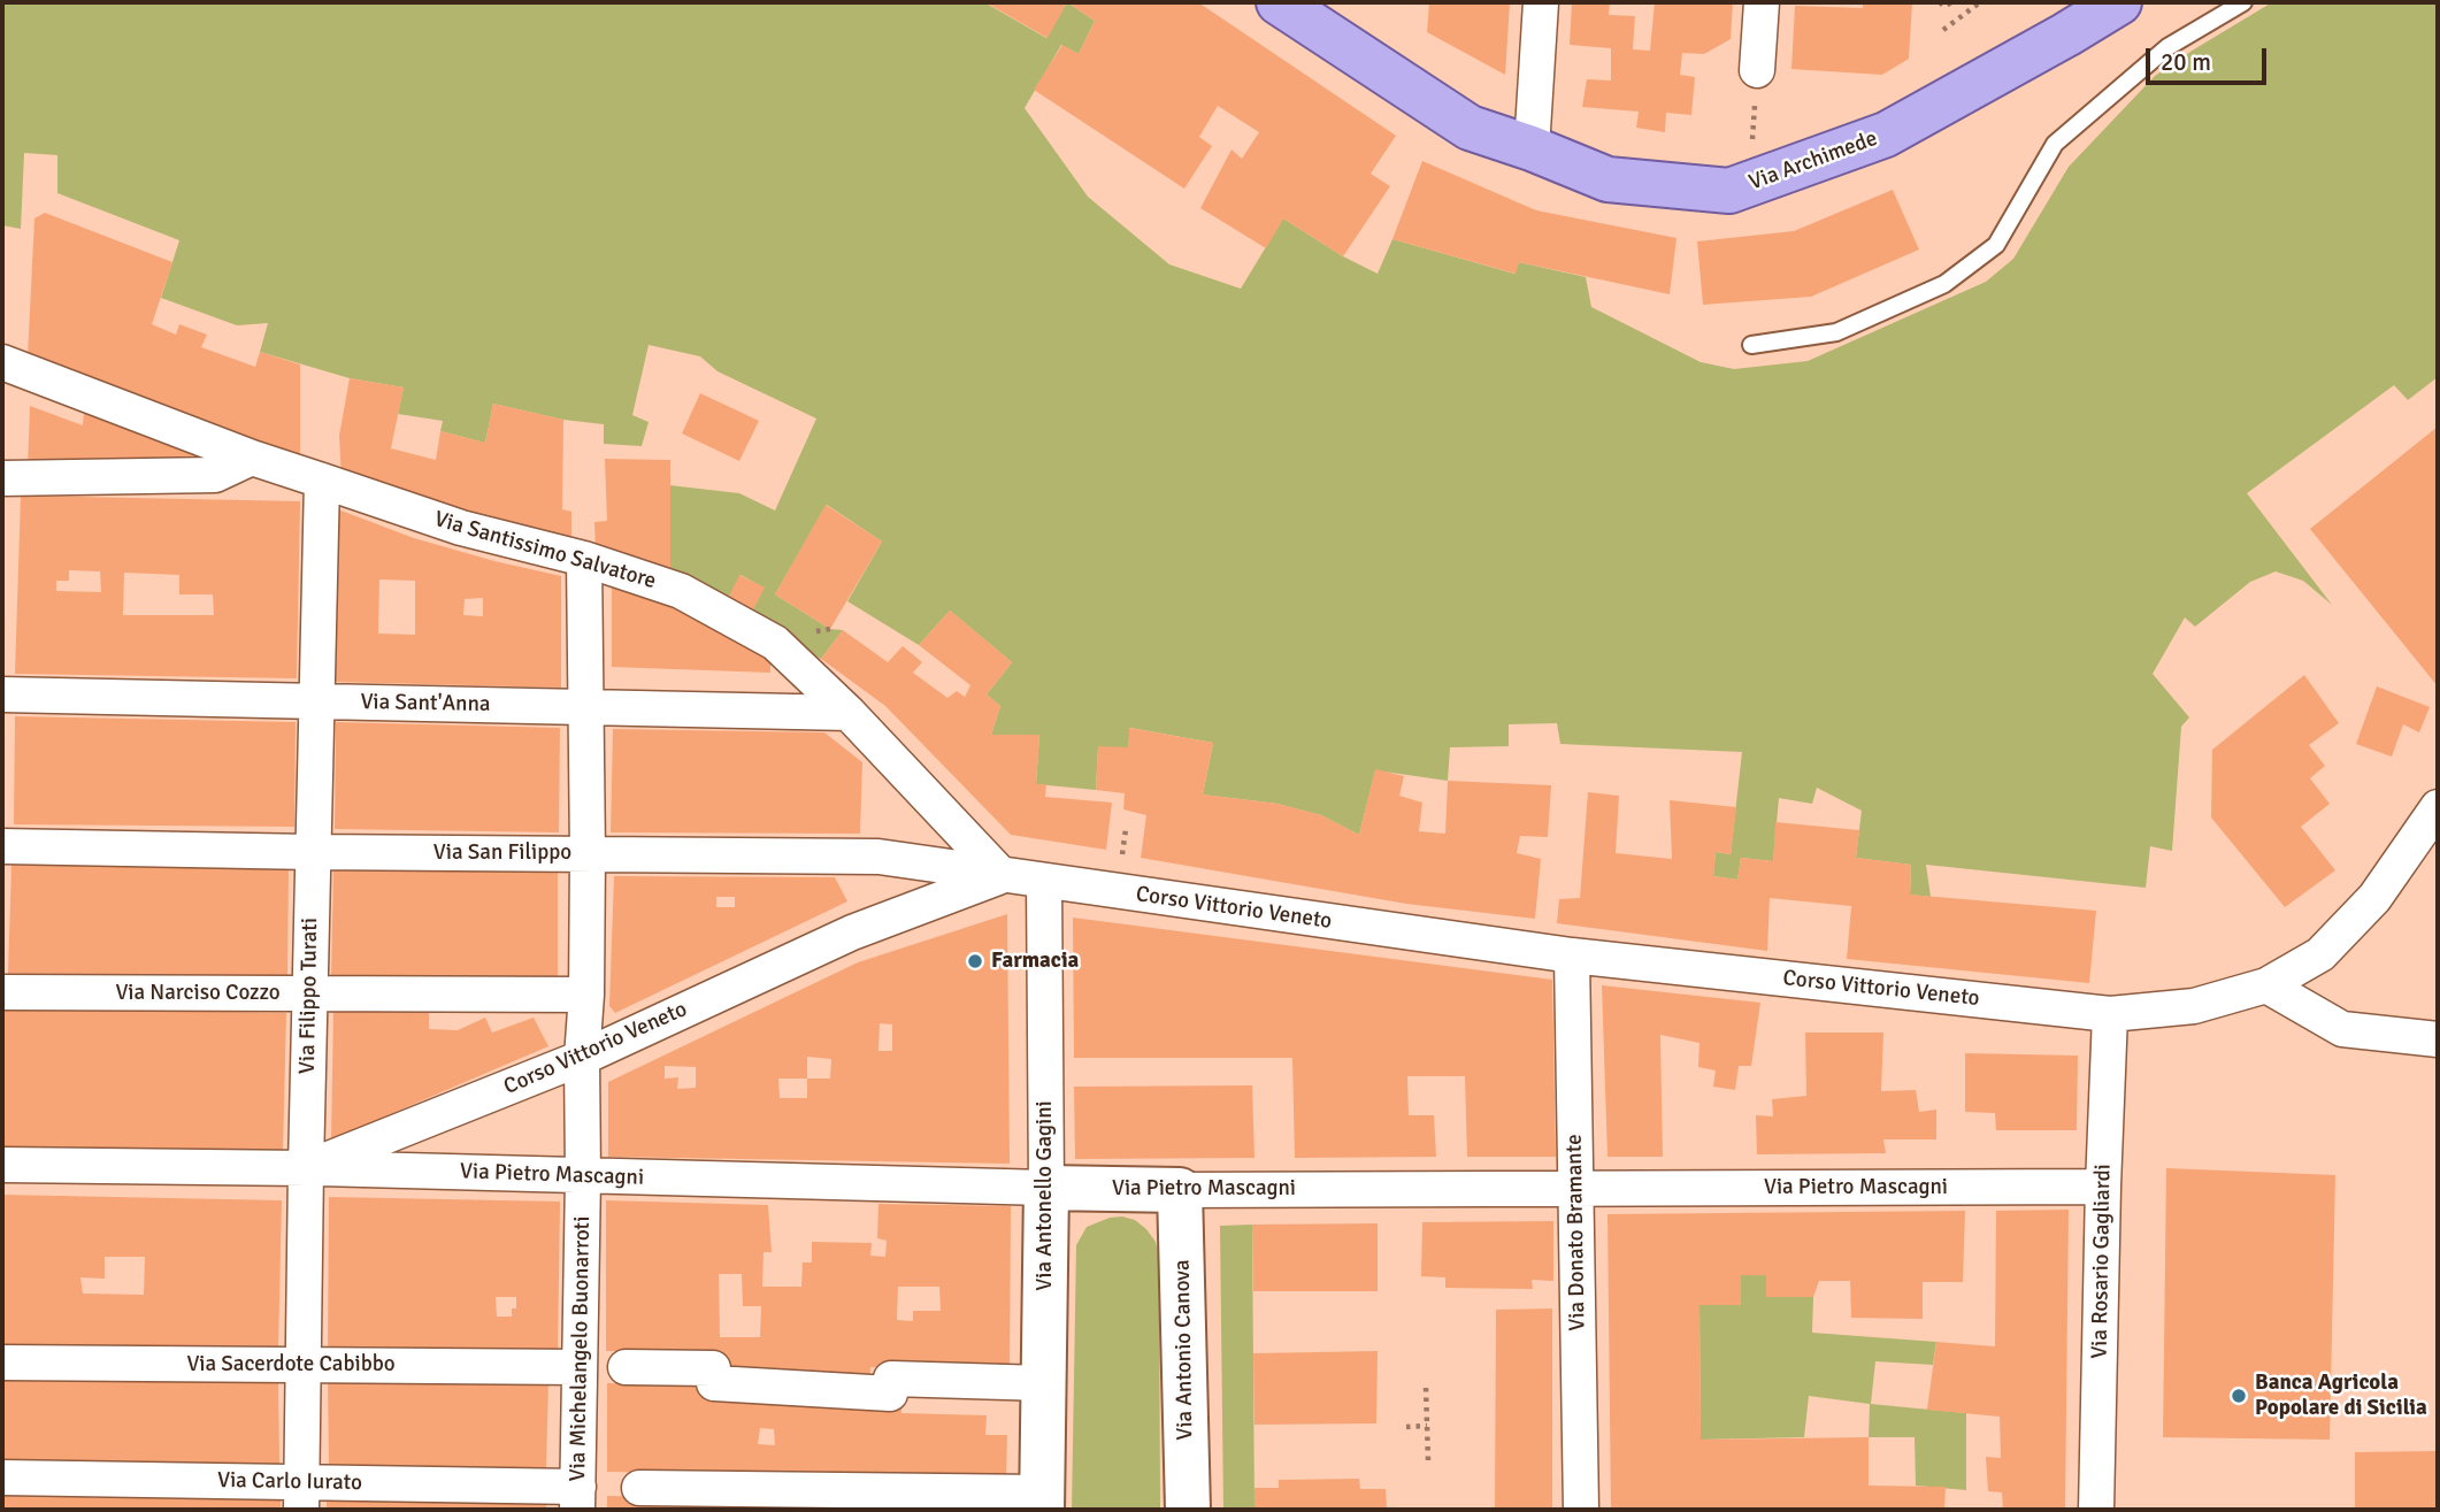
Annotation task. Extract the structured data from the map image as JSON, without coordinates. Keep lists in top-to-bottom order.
{
  "streets": {
    "main road": [
      "Via Archimede",
      "Via Pietro Mascagni",
      "Via Antonello Gagini",
      "Via Antonio Canova"
    ],
    "street": [
      "Via Santissimo Salvatore",
      "Via Sant'Anna",
      "Via San Filippo",
      "Corso Vittorio Veneto",
      "Via Narciso Cozzo",
      "Via Filippo Turati",
      "Via Donato Bramante",
      "Via Rosario Gagliardi",
      "Via Michelangelo Buonarroti",
      "Via Sacerdote Cabibbo",
      "Via Carlo Iurato"
    ]
  },
  "crossings": [
    ["Via Santissimo Salvatore", "Via Sant'Anna"],
    ["Via Santissimo Salvatore", "Via San Filippo"],
    ["Via Santissimo Salvatore", "Corso Vittorio Veneto"],
    ["Via Santissimo Salvatore", "Via Filippo Turati"],
    ["Via Santissimo Salvatore", "Via Michelangelo Buonarroti"],
    ["Via Sant'Anna", "Via Filippo Turati"],
    ["Via Sant'Anna", "Via Michelangelo Buonarroti"],
    ["Via San Filippo", "Corso Vittorio Veneto"],
    ["Via San Filippo", "Via Filippo Turati"],
    ["Via San Filippo", "Via Michelangelo Buonarroti"],
    ["Corso Vittorio Veneto", "Via Filippo Turati"],
    ["Corso Vittorio Veneto", "Via Pietro Mascagni"],
    ["Corso Vittorio Veneto", "Via Antonello Gagini"],
    ["Corso Vittorio Veneto", "Via Donato Bramante"],
    ["Corso Vittorio Veneto", "Via Rosario Gagliardi"],
    ["Corso Vittorio Veneto", "Via Michelangelo Buonarroti"],
    ["Via Narciso Cozzo", "Via Filippo Turati"],
    ["Via Narciso Cozzo", "Via Michelangelo Buonarroti"],
    ["Via Filippo Turati", "Via Pietro Mascagni"],
    ["Via Filippo Turati", "Via Sacerdote Cabibbo"],
    ["Via Filippo Turati", "Via Carlo Iurato"],
    ["Via Pietro Mascagni", "Via Antonello Gagini"],
    ["Via Pietro Mascagni", "Via Donato Bramante"],
    ["Via Pietro Mascagni", "Via Rosario Gagliardi"],
    ["Via Pietro Mascagni", "Via Michelangelo Buonarroti"],
    ["Via Pietro Mascagni", "Via Antonio Canova"],
    ["Via Michelangelo Buonarroti", "Via Sacerdote Cabibbo"],
    ["Via Michelangelo Buonarroti", "Via Carlo Iurato"]
  ],
  "places": ["Farmacia", "Banca Agricola Popolare di Sicilia"],
  "scale_bar": "20 m"
}
